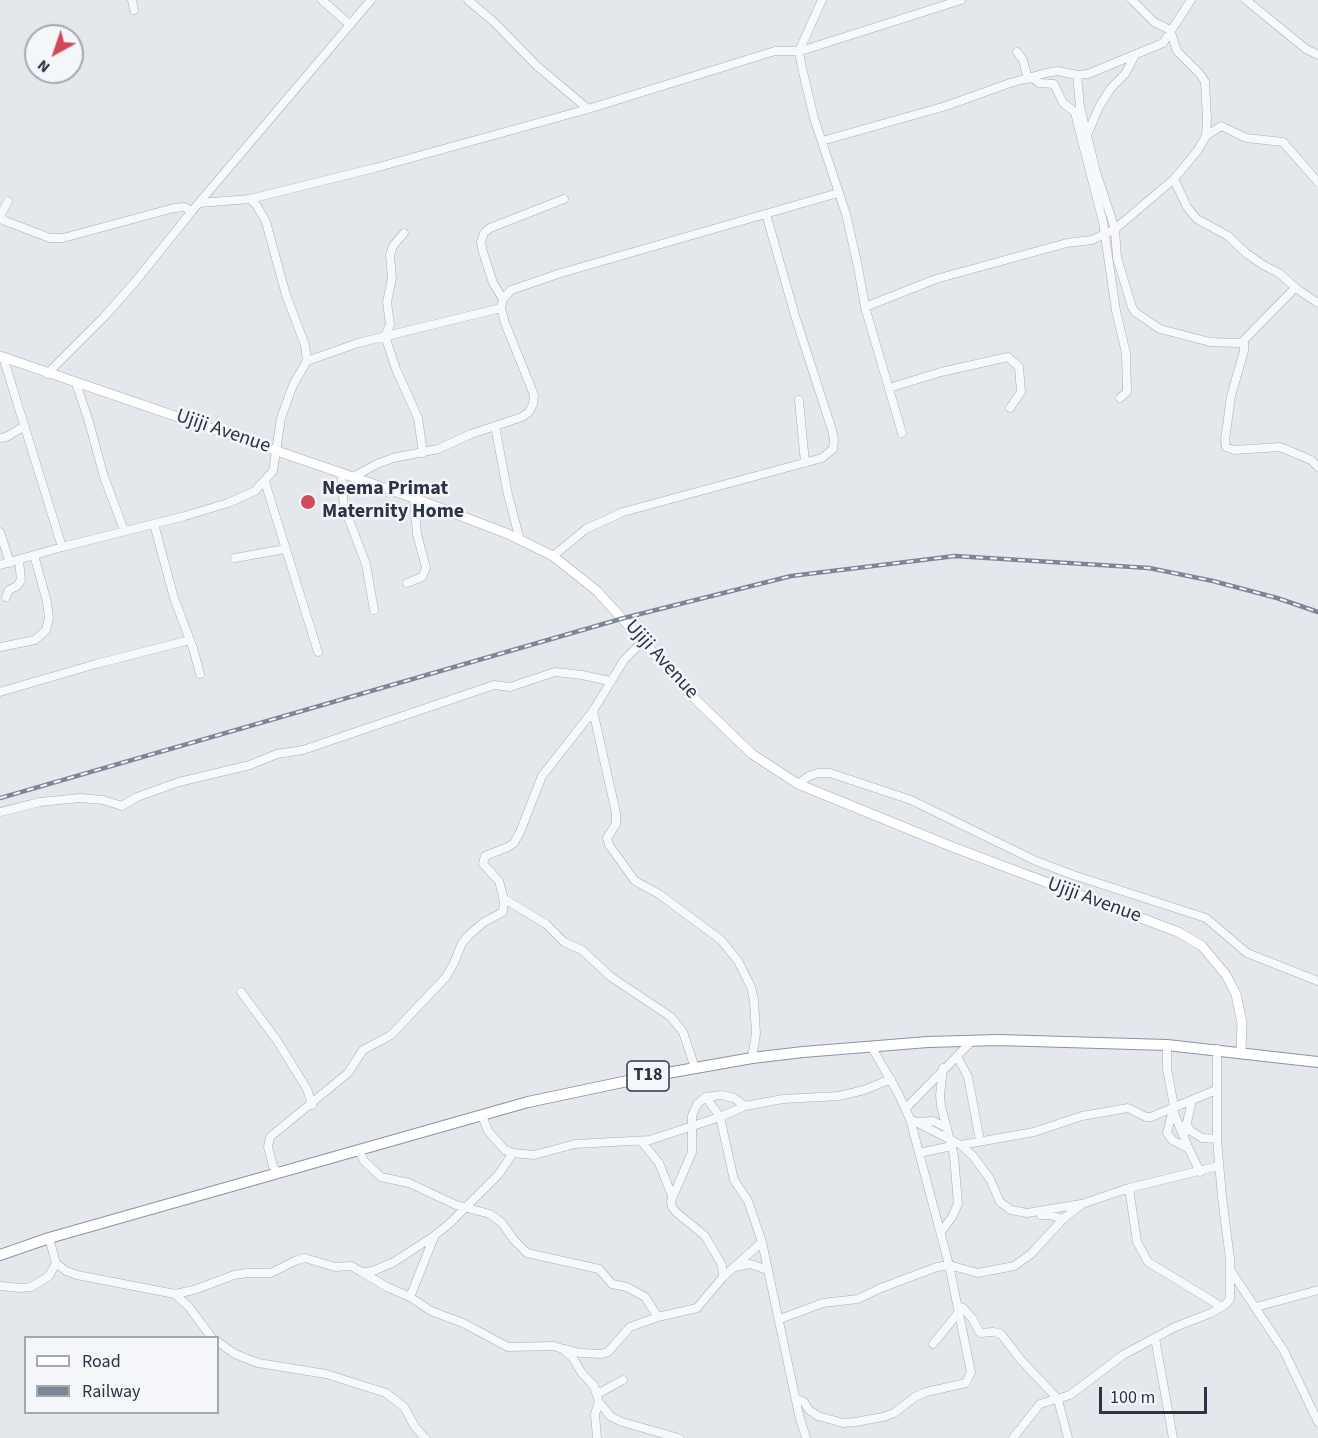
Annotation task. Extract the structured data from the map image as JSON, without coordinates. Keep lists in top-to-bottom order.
{
  "streets": {
    "highway": ["T18"],
    "main road": ["Ujiji Avenue"]
  },
  "crossings": [
    ["Ujiji Avenue", "T18"]
  ],
  "places": ["Neema Primat Maternity Home"],
  "legend": ["Road", "Railway"],
  "scale_bar": "100 m",
  "north": "bottom left"
}
